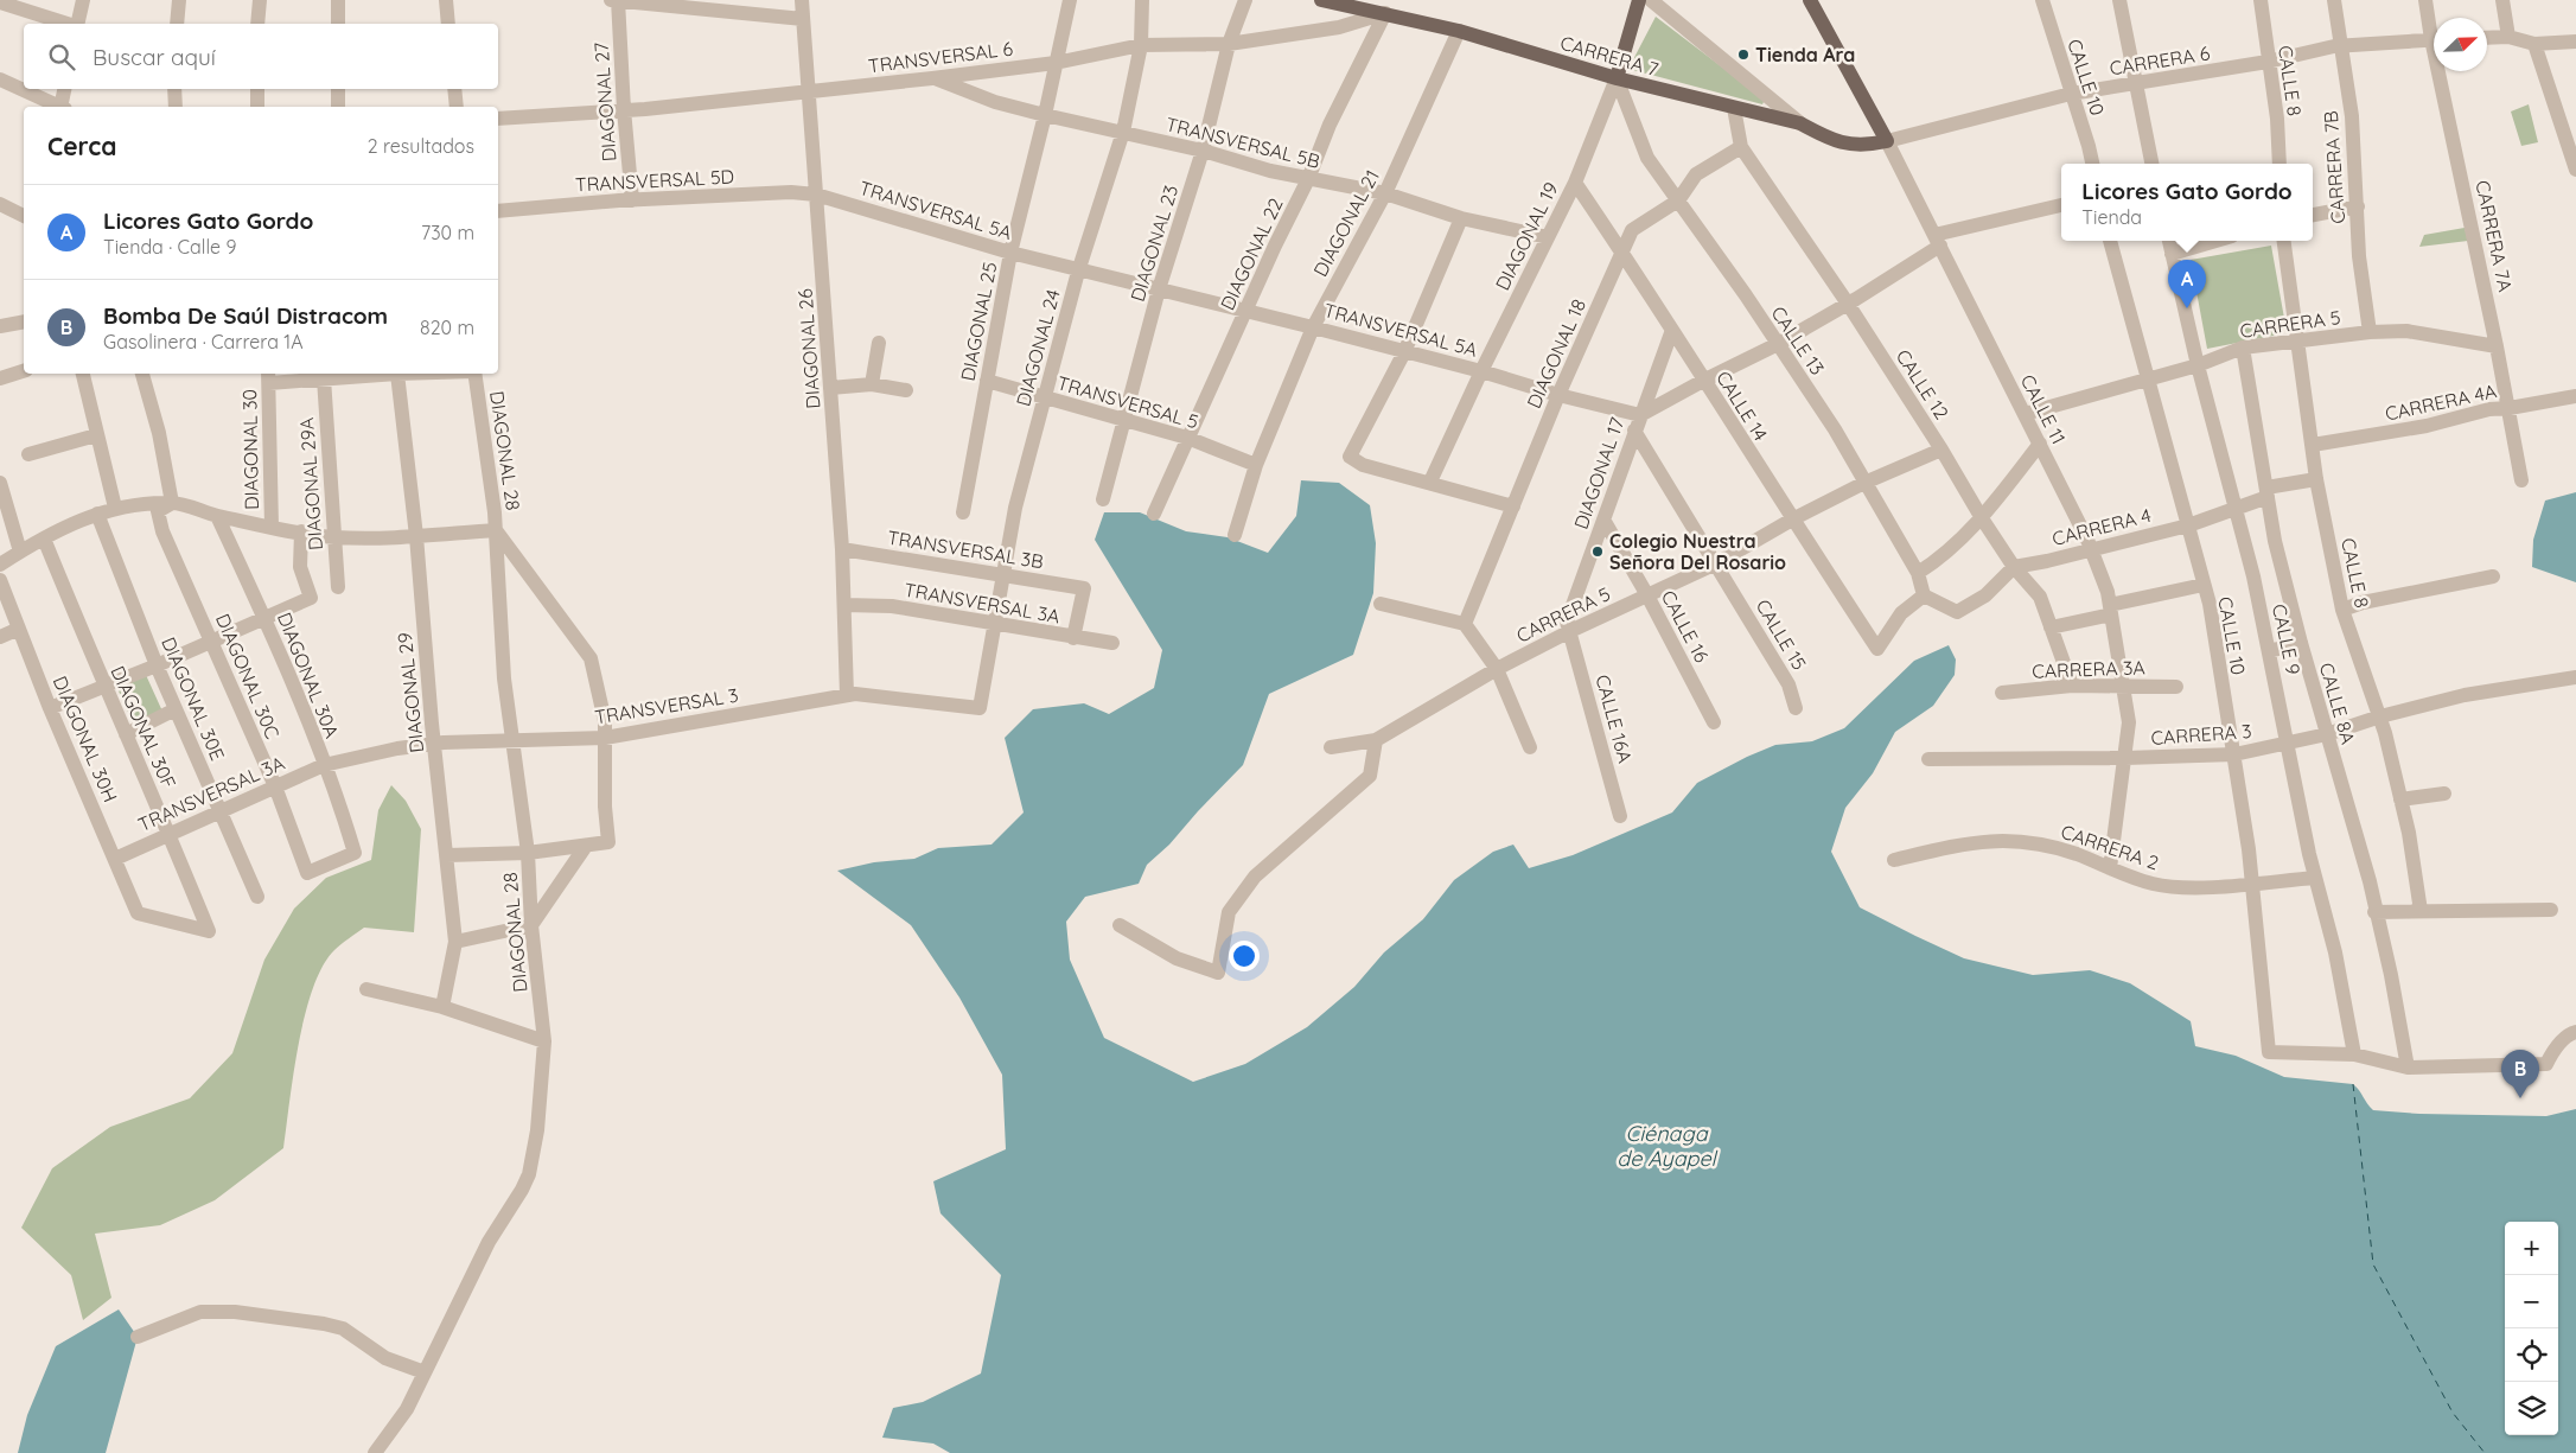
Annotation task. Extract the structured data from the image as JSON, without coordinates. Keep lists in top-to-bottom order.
{
  "streets": {
    "main road": ["CARRERA 7", "DIAGONAL 19", "CALLE 11"],
    "street": [
      "TRANSVERSAL 6",
      "CARRERA 6",
      "CALLE 10",
      "CALLE 8",
      "DIAGONAL 27",
      "TRANSVERSAL 5B",
      "CARRERA 7B",
      "TRANSVERSAL 5D",
      "TRANSVERSAL 5A",
      "DIAGONAL 21",
      "CARRERA 7A",
      "DIAGONAL 23",
      "DIAGONAL 22",
      "DIAGONAL 25",
      "CARRERA 5",
      "CALLE 13",
      "DIAGONAL 24",
      "DIAGONAL 26",
      "DIAGONAL 18",
      "CALLE 12",
      "TRANSVERSAL 5",
      "CARRERA 4A",
      "CALLE 14",
      "DIAGONAL 30",
      "DIAGONAL 28",
      "DIAGONAL 17",
      "DIAGONAL 29A",
      "CARRERA 4",
      "TRANSVERSAL 3B",
      "TRANSVERSAL 3A",
      "CALLE 16",
      "CALLE 15",
      "CALLE 9",
      "CARRERA 3A",
      "DIAGONAL 30A",
      "DIAGONAL 30C",
      "DIAGONAL 29",
      "DIAGONAL 30E",
      "CALLE 8A",
      "TRANSVERSAL 3",
      "CALLE 16A",
      "DIAGONAL 30F",
      "CARRERA 3",
      "DIAGONAL 30H",
      "CARRERA 2"
    ]
  },
  "crossings": [
    ["CARRERA 7", "TRANSVERSAL 6"],
    ["CARRERA 7", "CARRERA 6"],
    ["CARRERA 7", "DIAGONAL 21"],
    ["CARRERA 7", "DIAGONAL 19"],
    ["CARRERA 7", "DIAGONAL 22"],
    ["CARRERA 7", "CALLE 13"],
    ["CARRERA 7", "CALLE 12"],
    ["CARRERA 7", "CALLE 11"],
    ["TRANSVERSAL 6", "DIAGONAL 27"],
    ["TRANSVERSAL 6", "TRANSVERSAL 5B"],
    ["TRANSVERSAL 6", "DIAGONAL 23"],
    ["TRANSVERSAL 6", "DIAGONAL 22"],
    ["TRANSVERSAL 6", "DIAGONAL 25"],
    ["TRANSVERSAL 6", "DIAGONAL 24"],
    ["TRANSVERSAL 6", "DIAGONAL 26"],
    ["CARRERA 6", "CALLE 10"],
    ["CARRERA 6", "CALLE 8"],
    ["CARRERA 6", "CARRERA 7B"],
    ["CARRERA 6", "CALLE 11"],
    ["CALLE 10", "CARRERA 5"],
    ["CALLE 10", "CARRERA 4"],
    ["CALLE 10", "CALLE 9"],
    ["CALLE 10", "CARRERA 3"],
    ["CALLE 10", "CARRERA 2"],
    ["CALLE 8", "CARRERA 5"],
    ["CALLE 8", "CARRERA 4A"],
    ["CALLE 8", "CARRERA 4"],
    ["CALLE 8", "CARRERA 3"],
    ["DIAGONAL 27", "TRANSVERSAL 5D"],
    ["TRANSVERSAL 5B", "DIAGONAL 21"],
    ["TRANSVERSAL 5B", "DIAGONAL 19"],
    ["TRANSVERSAL 5B", "DIAGONAL 23"],
    ["TRANSVERSAL 5B", "DIAGONAL 22"],
    ["TRANSVERSAL 5B", "DIAGONAL 25"],
    ["TRANSVERSAL 5B", "DIAGONAL 24"],
    ["CARRERA 7B", "CARRERA 5"],
    ["TRANSVERSAL 5D", "TRANSVERSAL 5A"],
    ["TRANSVERSAL 5D", "DIAGONAL 26"],
    ["TRANSVERSAL 5A", "DIAGONAL 21"],
    ["TRANSVERSAL 5A", "DIAGONAL 19"],
    ["TRANSVERSAL 5A", "DIAGONAL 23"],
    ["TRANSVERSAL 5A", "DIAGONAL 22"],
    ["TRANSVERSAL 5A", "DIAGONAL 25"],
    ["TRANSVERSAL 5A", "DIAGONAL 24"],
    ["TRANSVERSAL 5A", "DIAGONAL 26"],
    ["TRANSVERSAL 5A", "DIAGONAL 18"],
    ["TRANSVERSAL 5A", "DIAGONAL 17"],
    ["DIAGONAL 21", "TRANSVERSAL 5"],
    ["DIAGONAL 19", "CALLE 13"],
    ["DIAGONAL 19", "CALLE 14"],
    ["CARRERA 7A", "CARRERA 5"],
    ["CARRERA 7A", "CARRERA 4A"],
    ["DIAGONAL 23", "TRANSVERSAL 5"],
    ["DIAGONAL 22", "TRANSVERSAL 5"],
    ["DIAGONAL 25", "TRANSVERSAL 5"],
    ["CARRERA 5", "CALLE 13"],
    ["CARRERA 5", "CALLE 12"],
    ["CARRERA 5", "CALLE 14"],
    ["CARRERA 5", "CALLE 11"],
    ["CARRERA 5", "DIAGONAL 17"],
    ["CARRERA 5", "CALLE 16"],
    ["CARRERA 5", "CALLE 15"],
    ["CARRERA 5", "CALLE 9"],
    ["CARRERA 5", "CALLE 8A"],
    ["CARRERA 5", "CALLE 16A"],
    ["CALLE 13", "DIAGONAL 18"],
    ["CALLE 13", "CALLE 14"],
    ["DIAGONAL 24", "TRANSVERSAL 5"],
    ["DIAGONAL 24", "TRANSVERSAL 3B"],
    ["DIAGONAL 24", "TRANSVERSAL 3A"],
    ["DIAGONAL 24", "TRANSVERSAL 3"],
    ["DIAGONAL 26", "TRANSVERSAL 3B"],
    ["DIAGONAL 26", "TRANSVERSAL 3A"],
    ["DIAGONAL 26", "TRANSVERSAL 3"],
    ["DIAGONAL 18", "CALLE 12"],
    ["DIAGONAL 18", "CALLE 14"],
    ["CALLE 12", "CARRERA 4"],
    ["CALLE 12", "CARRERA 3A"],
    ["CALLE 14", "DIAGONAL 17"],
    ["CALLE 11", "CARRERA 4"],
    ["CALLE 11", "CARRERA 3A"],
    ["CALLE 11", "CARRERA 3"],
    ["CALLE 11", "CARRERA 2"],
    ["DIAGONAL 28", "TRANSVERSAL 3"],
    ["DIAGONAL 17", "CALLE 16"],
    ["DIAGONAL 17", "CALLE 15"],
    ["DIAGONAL 17", "CALLE 16A"],
    ["CARRERA 4", "CALLE 9"],
    ["CARRERA 4", "CALLE 8A"],
    ["TRANSVERSAL 3B", "TRANSVERSAL 3A"],
    ["TRANSVERSAL 3A", "DIAGONAL 30A"],
    ["TRANSVERSAL 3A", "DIAGONAL 30C"],
    ["TRANSVERSAL 3A", "DIAGONAL 30E"],
    ["TRANSVERSAL 3A", "TRANSVERSAL 3"],
    ["TRANSVERSAL 3A", "DIAGONAL 30F"],
    ["TRANSVERSAL 3A", "DIAGONAL 30H"],
    ["CALLE 9", "CARRERA 3"],
    ["CALLE 9", "CARRERA 2"],
    ["DIAGONAL 30A", "DIAGONAL 30C"],
    ["DIAGONAL 30A", "TRANSVERSAL 3"],
    ["DIAGONAL 29", "TRANSVERSAL 3"],
    ["CALLE 8A", "CARRERA 3"],
    ["DIAGONAL 30F", "DIAGONAL 30H"]
  ],
  "water": ["Ciénaga de Ayapel"],
  "places": ["Tienda Ara", "Colegio Nuestra Señora Del Rosario"],
  "north": "top right",
  "page": {
    "search": "Buscar aquí",
    "heading": ["Cerca", "2 resultados"],
    "popup": ["Licores Gato Gordo", "Tienda"],
    "list": [
      {
        "mark": "A",
        "name": "Licores Gato Gordo",
        "note": "Tienda · Calle 9",
        "value": "730 m"
      },
      {
        "mark": "B",
        "name": "Bomba De Saúl Distracom",
        "note": "Gasolinera · Carrera 1A",
        "value": "820 m"
      }
    ],
    "pins": ["A", "B"],
    "map_buttons": ["+", "−"]
  }
}
